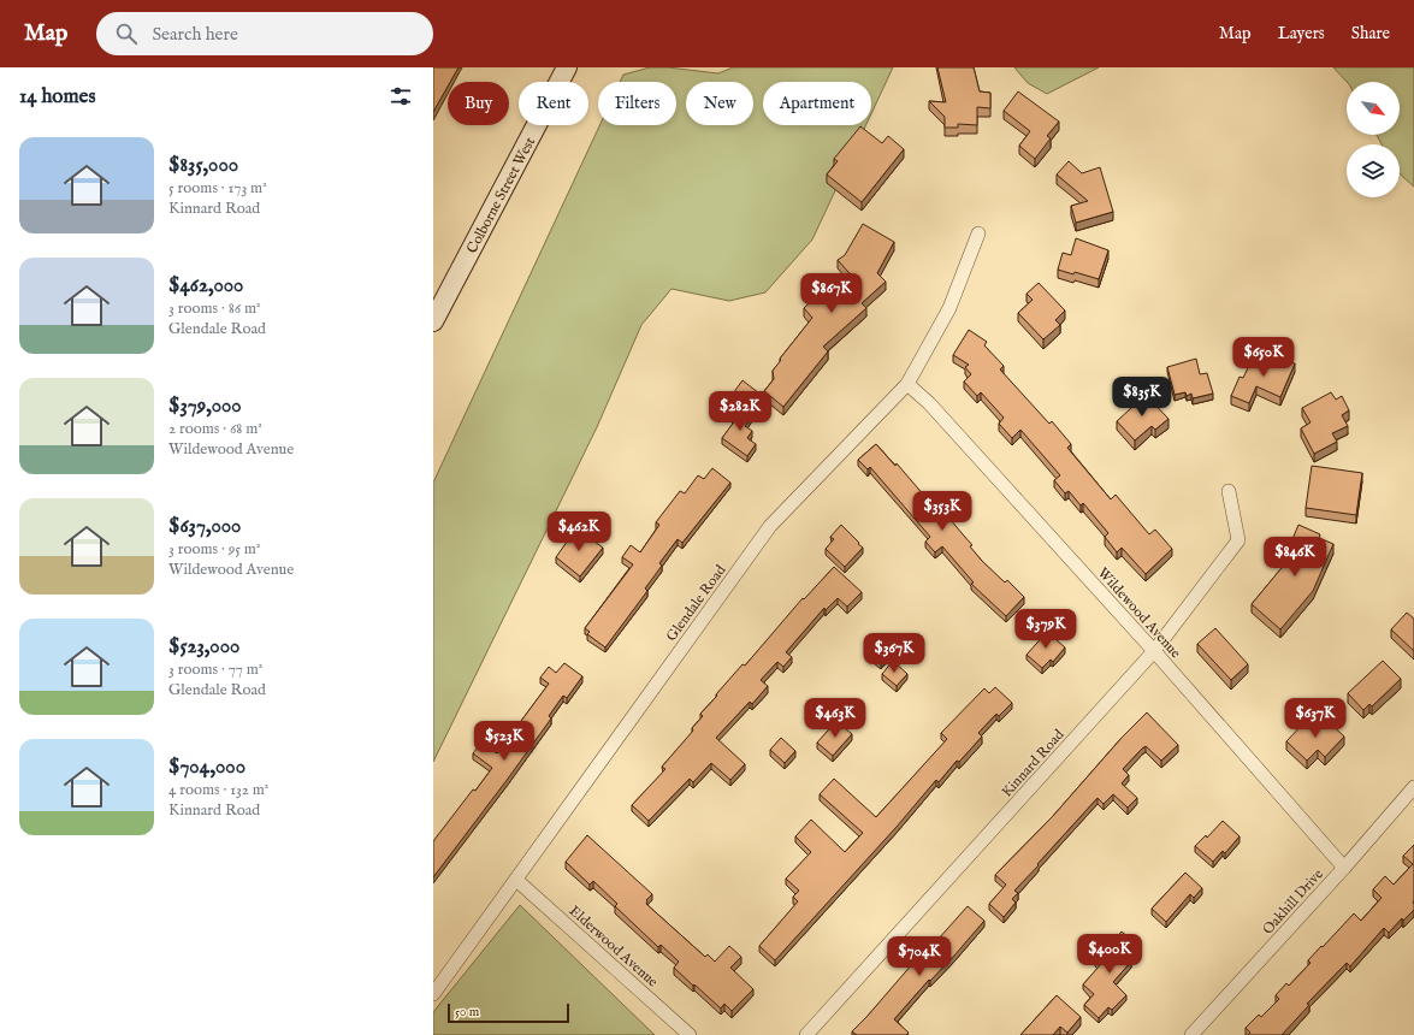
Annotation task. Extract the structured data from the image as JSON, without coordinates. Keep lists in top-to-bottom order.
{
  "streets": {
    "main road": ["Colborne Street West"],
    "street": [
      "Glendale Road",
      "Wildewood Avenue",
      "Kinnard Road",
      "Oakhill Drive",
      "Elderwood Avenue"
    ]
  },
  "crossings": [
    ["Glendale Road", "Wildewood Avenue"],
    ["Glendale Road", "Elderwood Avenue"],
    ["Wildewood Avenue", "Kinnard Road"],
    ["Wildewood Avenue", "Oakhill Drive"]
  ],
  "scale_bar": "50 m",
  "north": "bottom right",
  "page": {
    "header": "Map",
    "search": "Search here",
    "nav": ["Map", "Layers", "Share"],
    "heading": "14 homes",
    "chip": [
      "Buy",
      "Rent",
      "Filters",
      "New",
      "Apartment"
    ],
    "list": [
      {
        "name": "$835,000",
        "note": "5 rooms · 173 m² · Kinnard Road"
      },
      {
        "name": "$462,000",
        "note": "3 rooms · 86 m² · Glendale Road"
      },
      {
        "name": "$379,000",
        "note": "2 rooms · 68 m² · Wildewood Avenue"
      },
      {
        "name": "$637,000",
        "note": "3 rooms · 95 m² · Wildewood Avenue"
      },
      {
        "name": "$523,000",
        "note": "3 rooms · 77 m² · Glendale Road"
      },
      {
        "name": "$704,000",
        "note": "4 rooms · 132 m² · Kinnard Road"
      }
    ],
    "price": [
      "$867K",
      "$650K",
      "$835K",
      "$282K",
      "$353K",
      "$462K",
      "$846K",
      "$379K",
      "$367K",
      "$463K",
      "$637K",
      "$523K",
      "$400K",
      "$704K"
    ],
    "scale": "50 m"
  }
}
